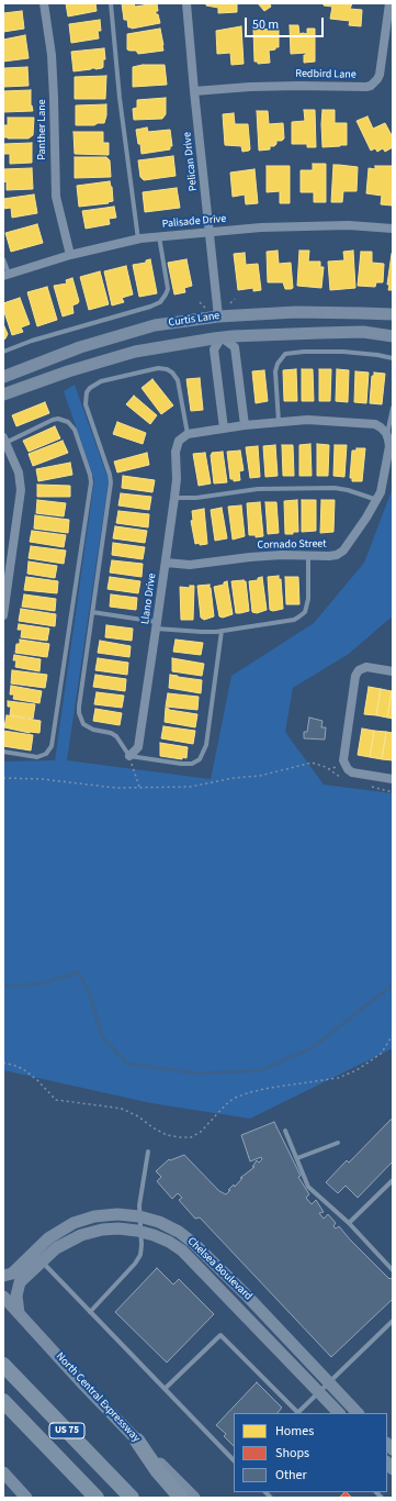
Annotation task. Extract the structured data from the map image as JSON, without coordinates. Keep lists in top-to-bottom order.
{
  "streets": {
    "highway": ["US 75"],
    "street": [
      "Redbird Lane",
      "Panther Lane",
      "Pelican Drive",
      "Palisade Drive",
      "Curtis Lane",
      "Cornado Street",
      "Llano Drive",
      "Chelsea Boulevard",
      "North Central Expressway"
    ]
  },
  "crossings": [
    ["Redbird Lane", "Pelican Drive"],
    ["Panther Lane", "Palisade Drive"],
    ["Pelican Drive", "Palisade Drive"],
    ["Pelican Drive", "Curtis Lane"],
    ["Cornado Street", "Llano Drive"],
    ["Chelsea Boulevard", "North Central Expressway"]
  ],
  "legend": ["Homes", "Shops", "Other"],
  "scale_bar": "50 m"
}
